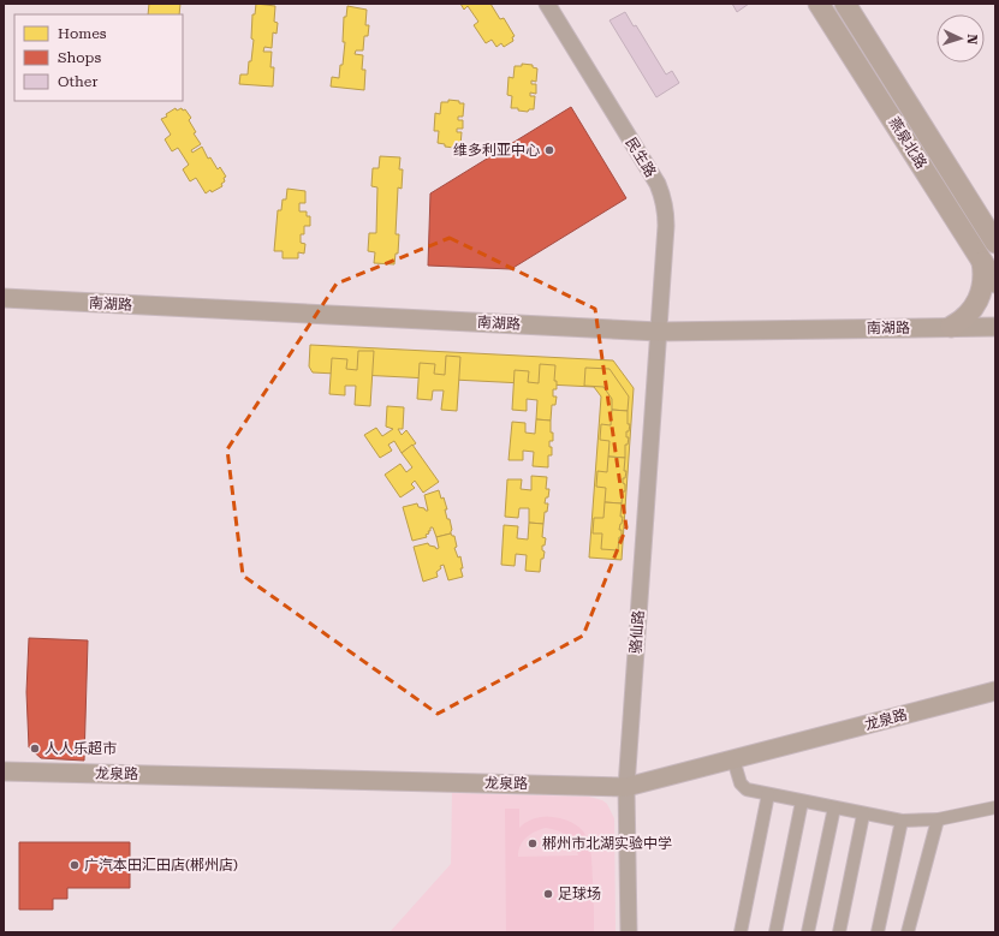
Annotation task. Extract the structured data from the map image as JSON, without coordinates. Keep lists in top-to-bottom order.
{
  "streets": {
    "main road": ["燕泉北路", "南湖路", "龙泉路"],
    "street": ["民生路", "骆仙路"]
  },
  "crossings": [
    ["民生路", "南湖路"],
    ["民生路", "骆仙路"],
    ["南湖路", "骆仙路"],
    ["骆仙路", "龙泉路"]
  ],
  "places": [
    "维多利亚中心",
    "人人乐超市",
    "郴州市北湖实验中学",
    "广汽本田汇田店(郴州店)",
    "足球场"
  ],
  "legend": ["Homes", "Shops", "Other"],
  "north": "right"
}
